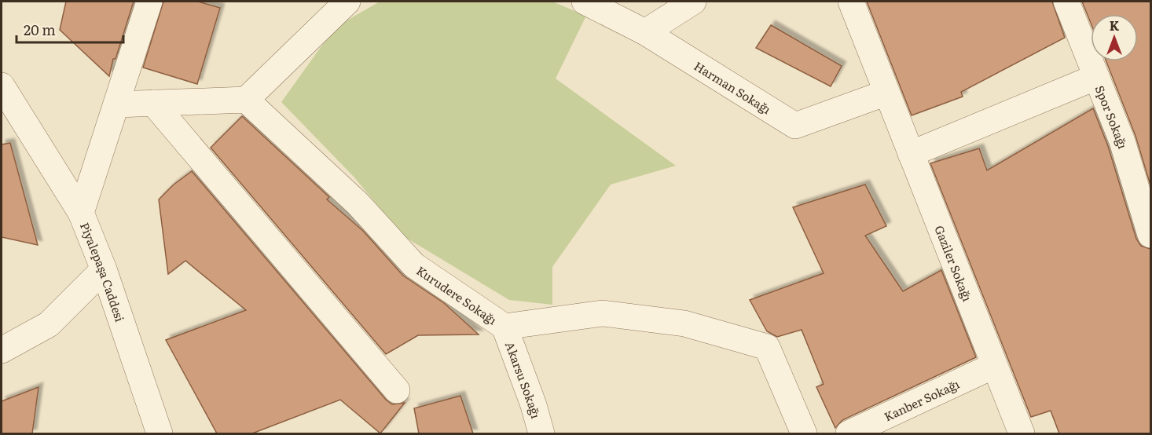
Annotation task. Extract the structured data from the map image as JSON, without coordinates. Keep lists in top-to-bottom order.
{
  "streets": {
    "street": [
      "Harman Sokağı",
      "Spor Sokağı",
      "Gaziler Sokağı",
      "Piyalepaşa Caddesi",
      "Kurudere Sokağı",
      "Akarsu Sokağı",
      "Kanber Sokağı"
    ]
  },
  "crossings": [
    ["Harman Sokağı", "Gaziler Sokağı"],
    ["Gaziler Sokağı", "Kanber Sokağı"],
    ["Kurudere Sokağı", "Akarsu Sokağı"]
  ],
  "scale_bar": "20 m",
  "north": "top"
}
